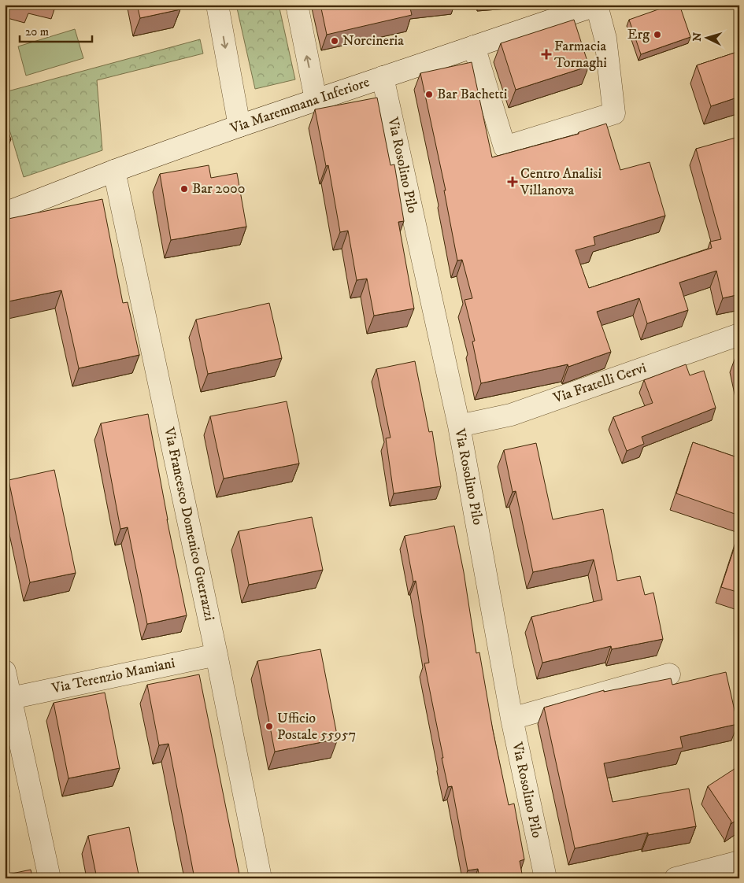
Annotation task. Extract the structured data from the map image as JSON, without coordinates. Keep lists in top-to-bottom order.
{
  "streets": {
    "street": [
      "Via Maremmana Inferiore",
      "Via Rosolino Pilo",
      "Via Fratelli Cervi",
      "Via Francesco Domenico Guerrazzi",
      "Via Terenzio Mamiani"
    ]
  },
  "crossings": [
    ["Via Maremmana Inferiore", "Via Rosolino Pilo"],
    ["Via Maremmana Inferiore", "Via Francesco Domenico Guerrazzi"],
    ["Via Rosolino Pilo", "Via Fratelli Cervi"],
    ["Via Francesco Domenico Guerrazzi", "Via Terenzio Mamiani"]
  ],
  "places": {
    "other": [
      "Erg",
      "Norcineria",
      "Bar Bachetti",
      "Bar 2000",
      "Ufficio Postale 55957"
    ],
    "health": ["Farmacia Tornaghi", "Centro Analisi Villanova"]
  },
  "scale_bar": "20 m",
  "north": "left"
}
